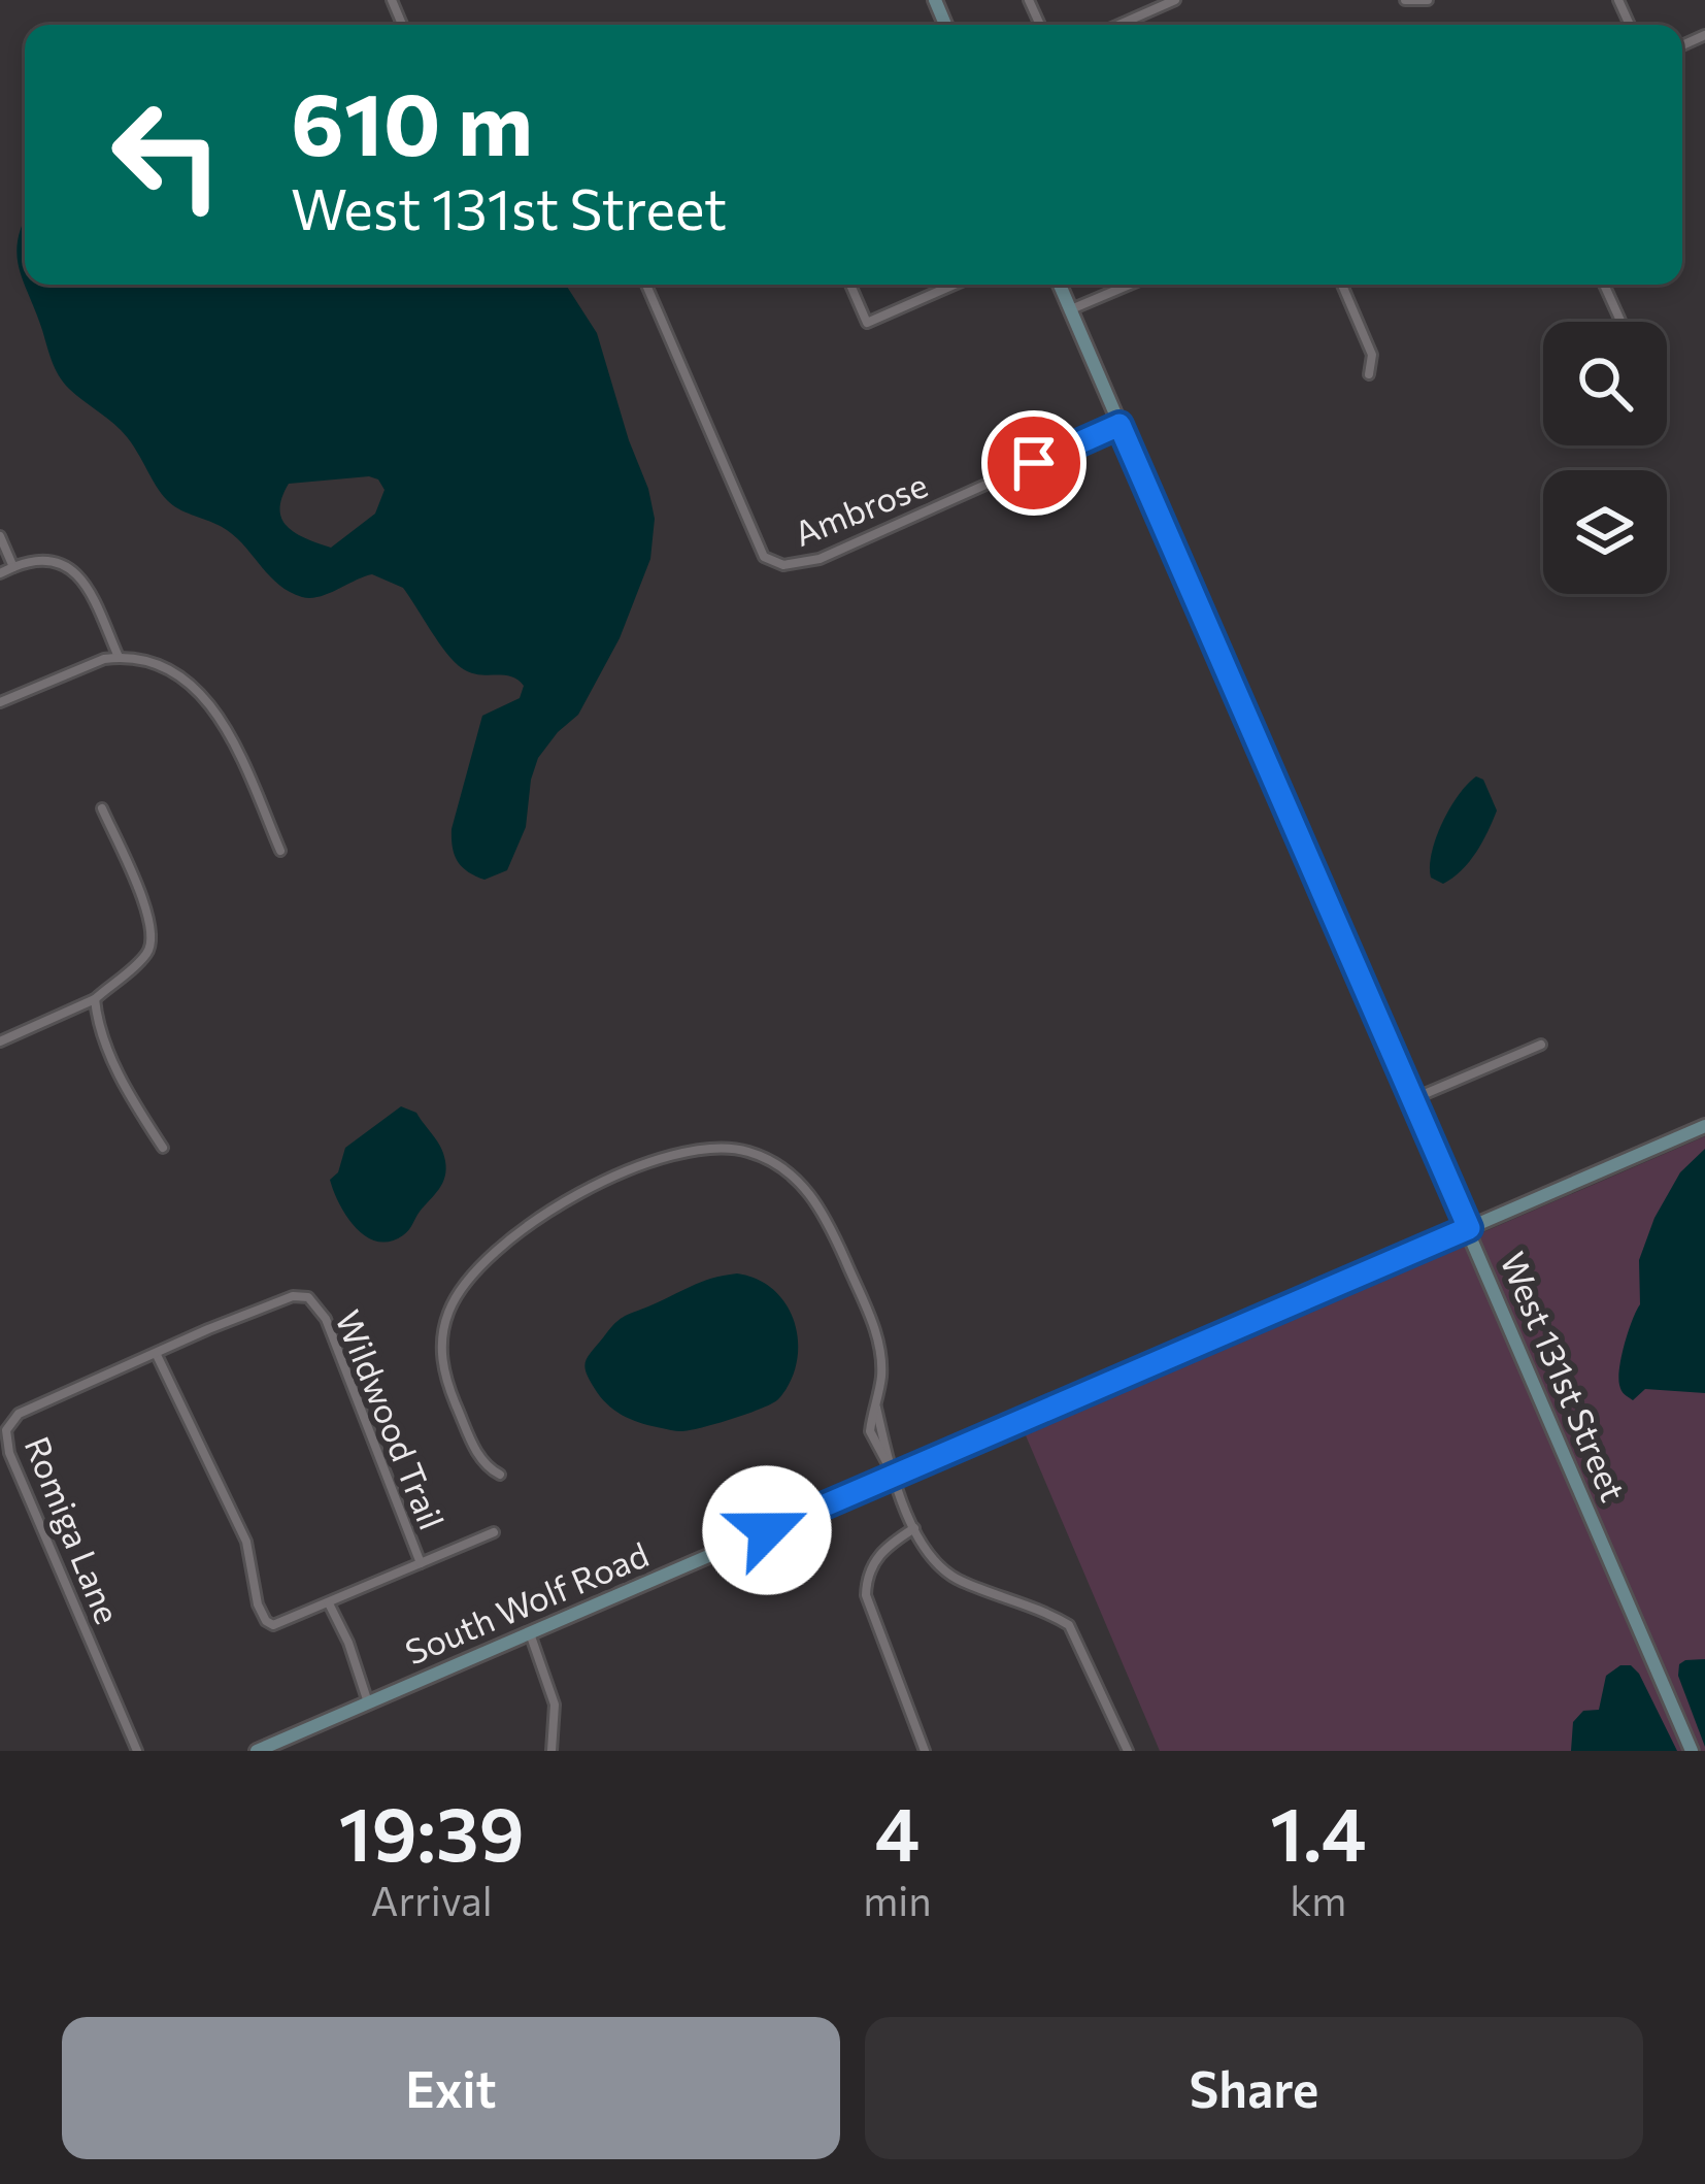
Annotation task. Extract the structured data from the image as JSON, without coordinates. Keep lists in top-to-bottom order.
{
  "streets": {
    "street": [
      "Ambrose",
      "West 131st Street",
      "Wildwood Trail",
      "Romiga Lane",
      "South Wolf Road"
    ]
  },
  "crossings": [
    ["Ambrose", "West 131st Street"],
    ["West 131st Street", "South Wolf Road"],
    ["Wildwood Trail", "Romiga Lane"]
  ],
  "page": {
    "turn": ["610 m", "West 131st Street"],
    "eta": [
      "19:39",
      "Arrival",
      "4",
      "min",
      "1.4",
      "km"
    ],
    "buttons": ["Exit", "Share"]
  }
}
